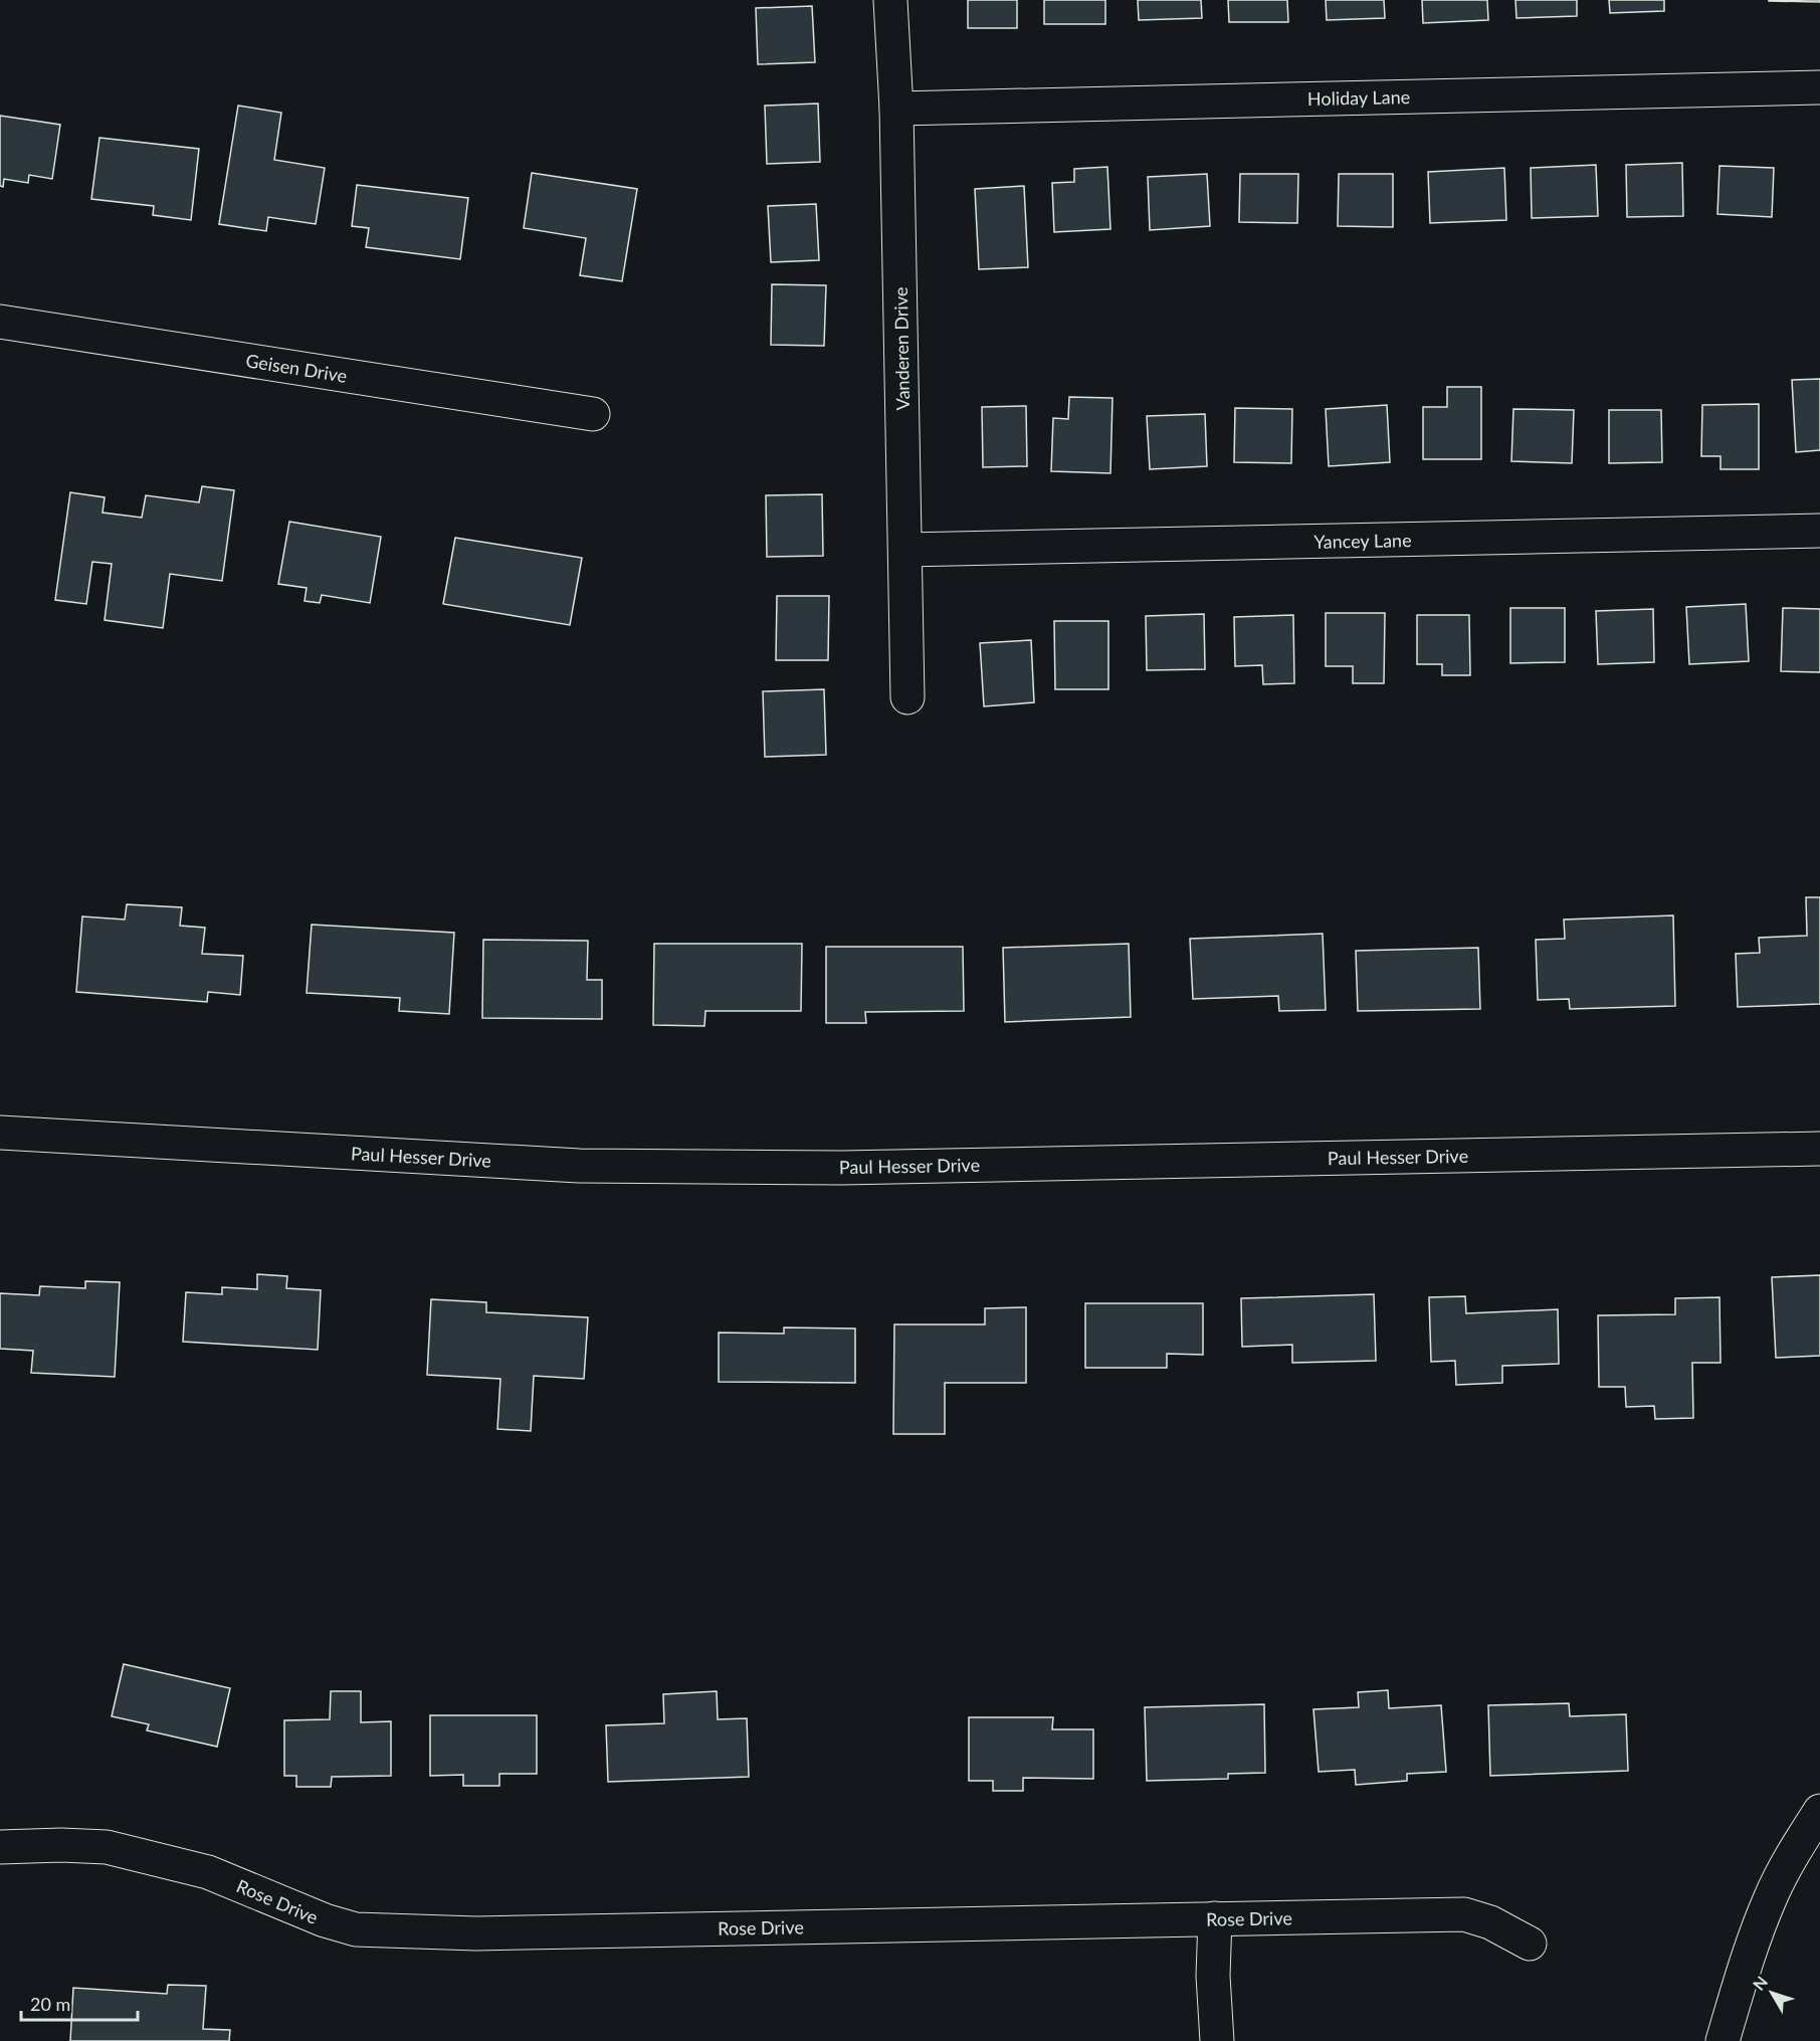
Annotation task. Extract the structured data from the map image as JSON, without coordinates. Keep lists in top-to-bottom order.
{
  "streets": {
    "main road": [
      "Holiday Lane",
      "Vanderen Drive",
      "Geisen Drive",
      "Yancey Lane",
      "Paul Hesser Drive",
      "Rose Drive"
    ]
  },
  "crossings": [
    ["Holiday Lane", "Vanderen Drive"],
    ["Vanderen Drive", "Yancey Lane"]
  ],
  "scale_bar": "20 m",
  "north": "top left"
}
